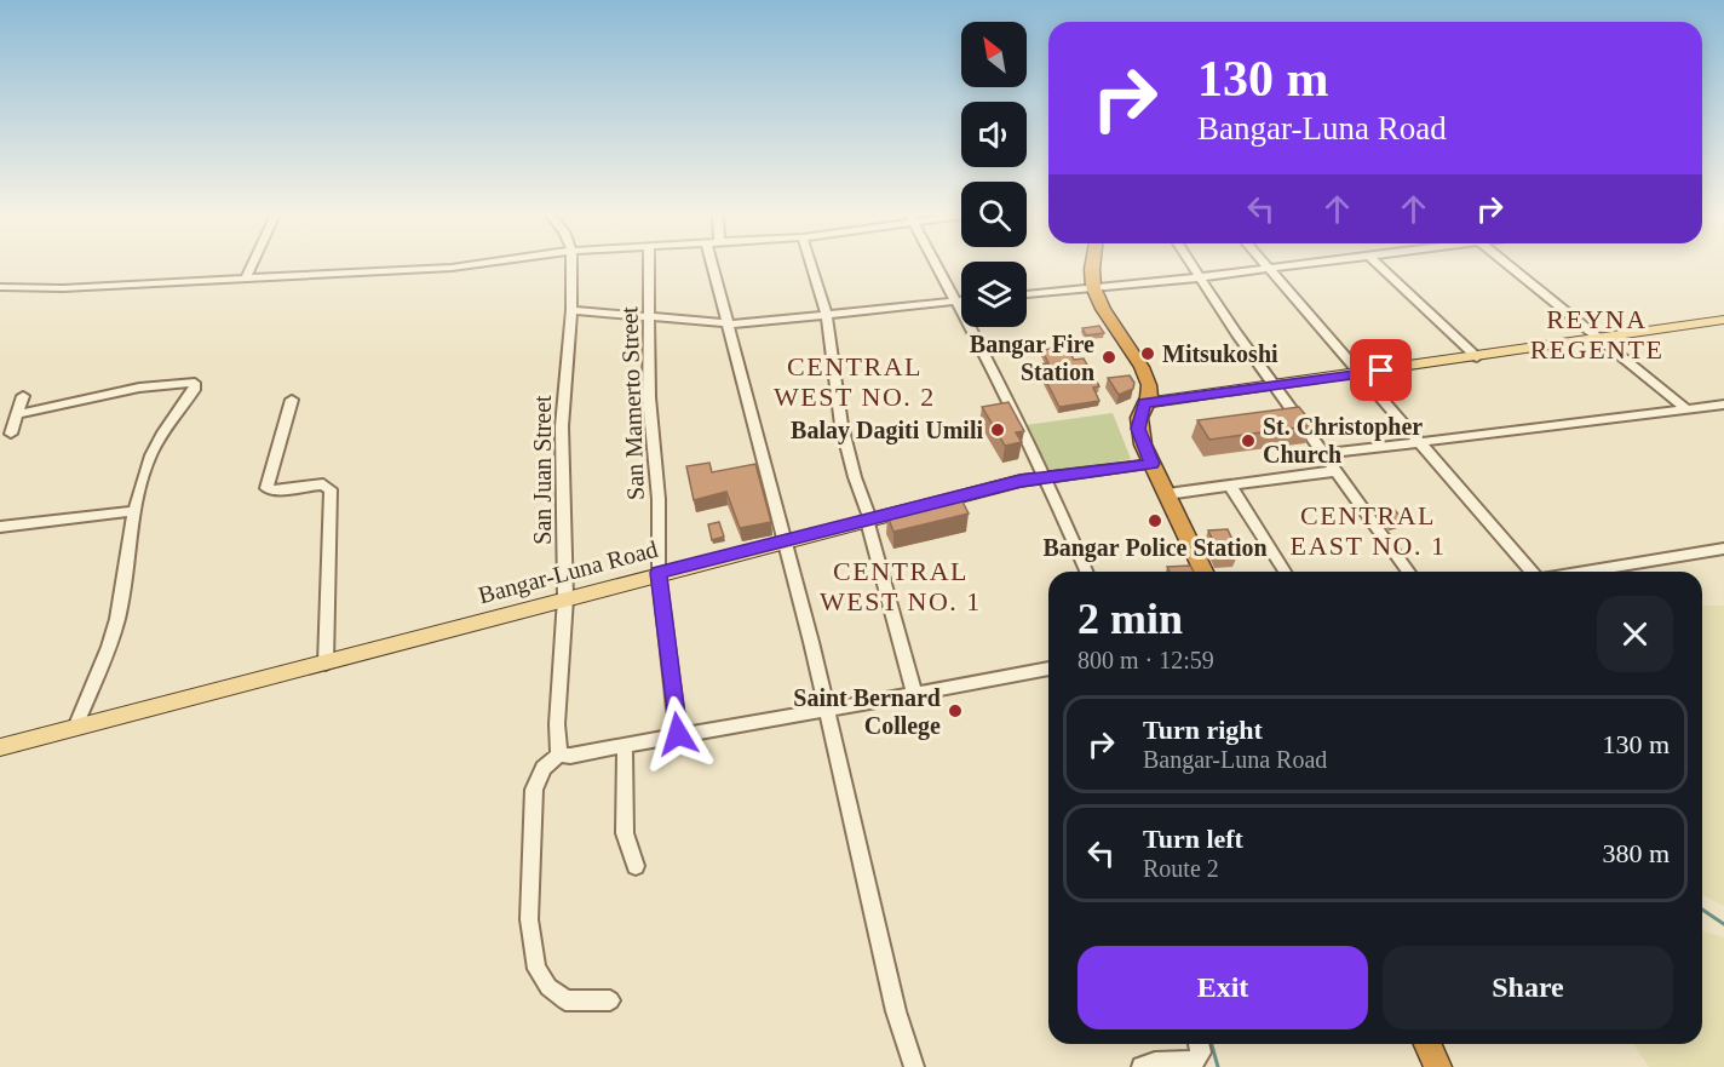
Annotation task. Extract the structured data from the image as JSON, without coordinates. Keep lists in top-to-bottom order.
{
  "streets": {
    "main road": ["Bangar-Luna Road"],
    "street": ["San Mamerto Street", "San Juan Street"]
  },
  "crossings": [
    ["San Mamerto Street", "Bangar-Luna Road"],
    ["San Juan Street", "Bangar-Luna Road"]
  ],
  "districts": [
    "REYNA REGENTE",
    "CENTRAL WEST NO. 2",
    "CENTRAL EAST NO. 1",
    "CENTRAL WEST NO. 1"
  ],
  "places": [
    "Mitsukoshi",
    "Bangar Fire Station",
    "Balay Dagiti Umili",
    "St. Christopher Church",
    "Bangar Police Station",
    "Saint Bernard College"
  ],
  "north": "top left",
  "page": {
    "turn": ["130 m", "Bangar-Luna Road"],
    "heading": ["2 min", "800 m · 12:59"],
    "list": [
      {
        "name": "Turn right",
        "note": "Bangar-Luna Road",
        "value": "130 m"
      },
      {
        "name": "Turn left",
        "note": "Route 2",
        "value": "380 m"
      }
    ],
    "buttons": ["Exit", "Share"]
  }
}
